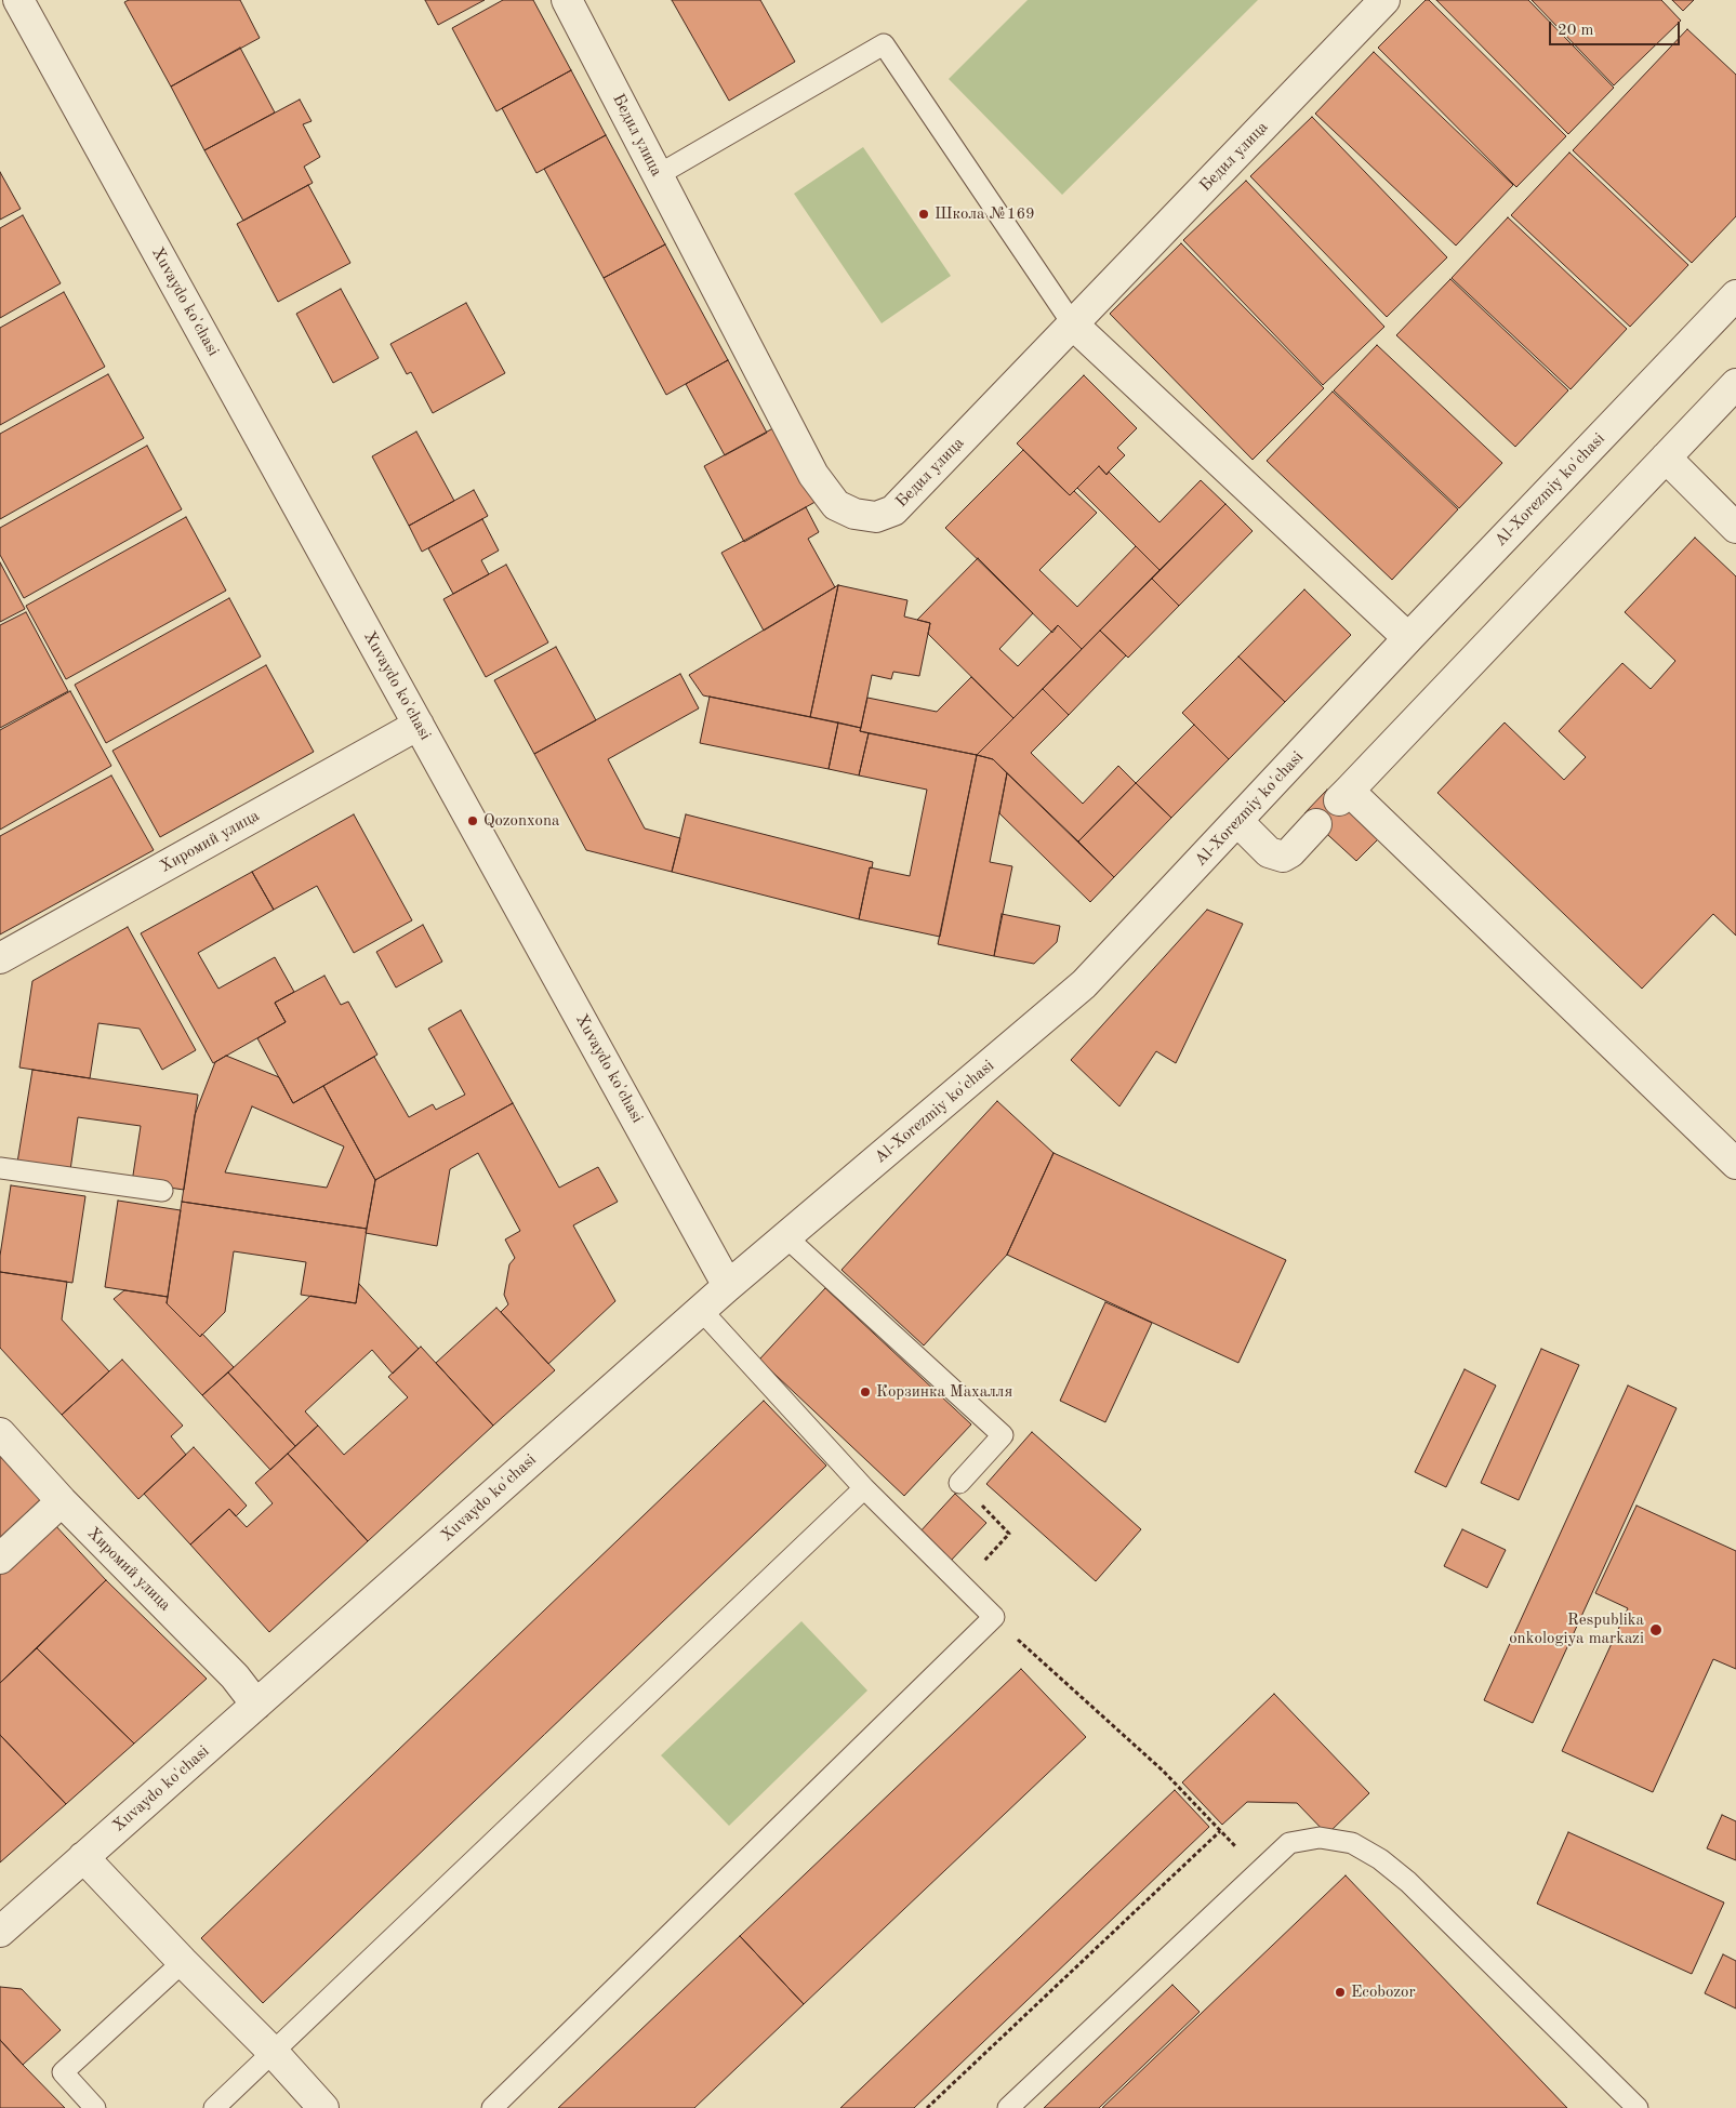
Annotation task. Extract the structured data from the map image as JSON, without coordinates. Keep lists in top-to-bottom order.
{
  "streets": {
    "street": [
      "Бедил улица",
      "Xuvaydo ko'chasi",
      "Al-Xorezmiy ko'chasi",
      "Хиромий улица"
    ]
  },
  "crossings": [
    ["Xuvaydo ko'chasi", "Al-Xorezmiy ko'chasi"],
    ["Xuvaydo ko'chasi", "Хиромий улица"]
  ],
  "places": [
    "Школа №169",
    "Qozonxona",
    "Корзинка Махалля",
    "Respublika onkologiya markazi",
    "Ecobozor"
  ],
  "scale_bar": "20 m"
}
